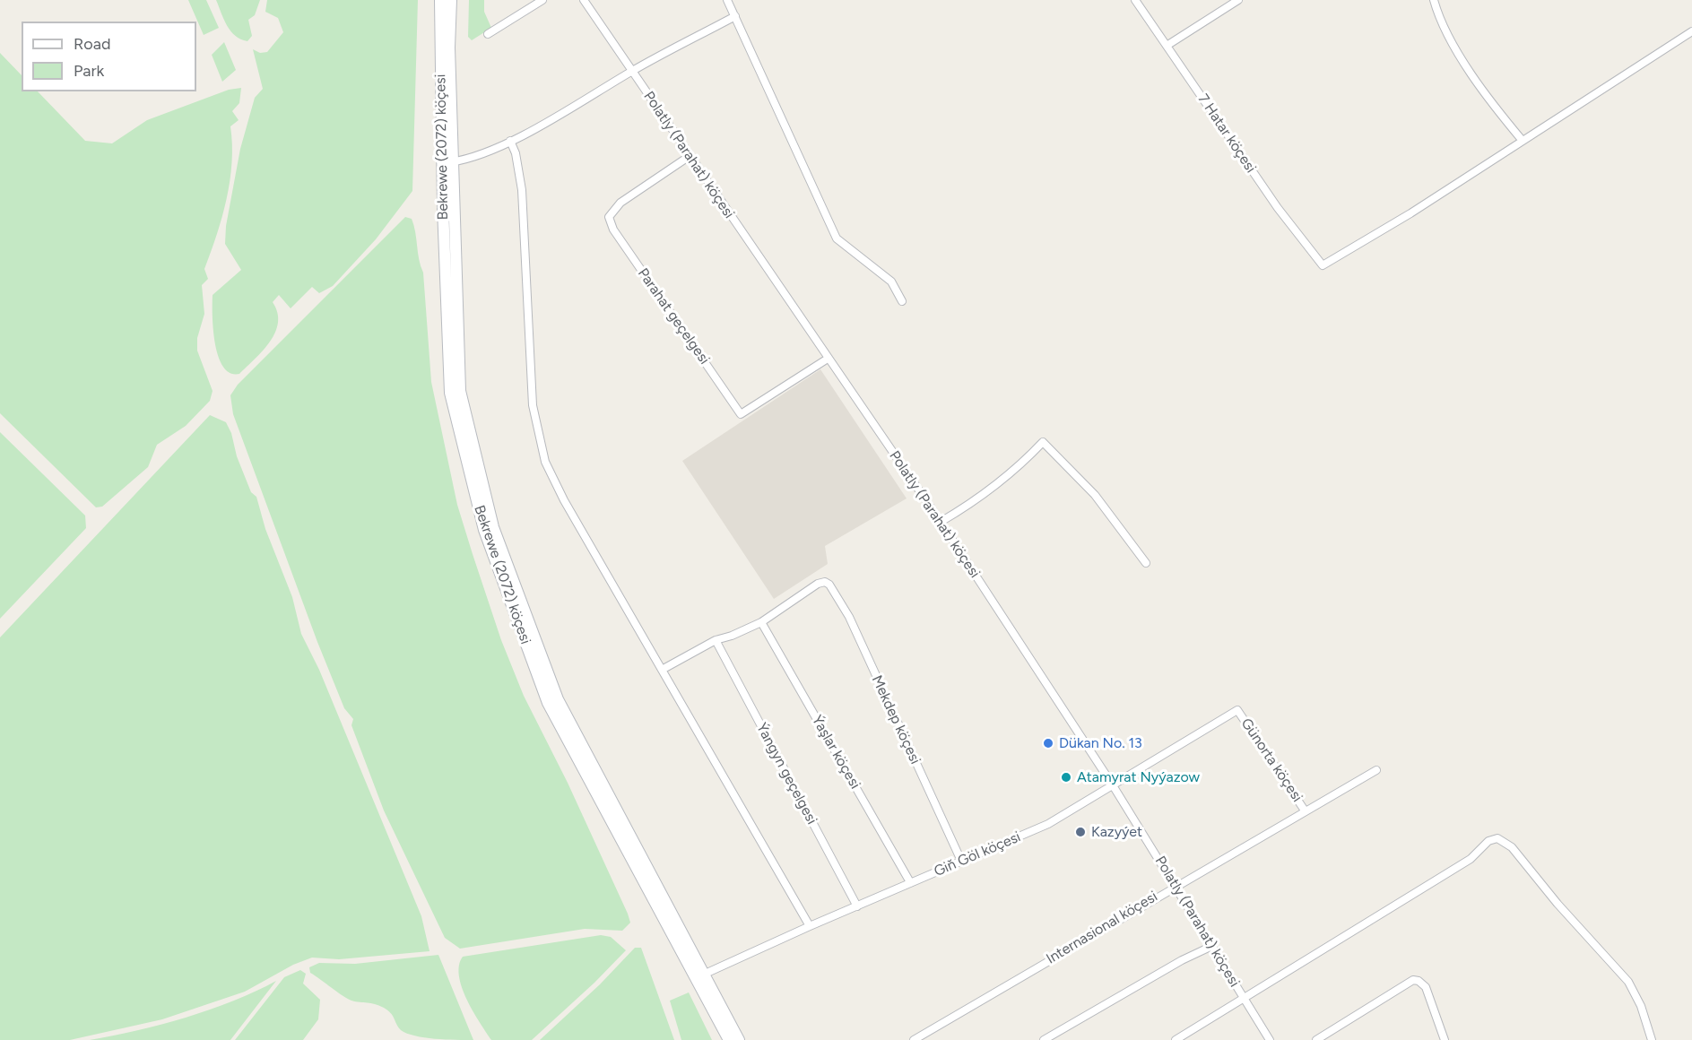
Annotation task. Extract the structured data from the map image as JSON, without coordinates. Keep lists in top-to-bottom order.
{
  "streets": {
    "main road": ["Bekrewe (2072) köçesi"],
    "street": [
      "7 Hatar köçesi",
      "Polatly (Parahat) köçesi",
      "Parahat geçelgesi",
      "Mekdep köçesi",
      "Ýaşlar köçesi",
      "Günorta köçesi",
      "Ýangyn geçelgesi",
      "Giň Göl köçesi",
      "Internasional köçesi"
    ]
  },
  "crossings": [
    ["Bekrewe (2072) köçesi", "Giň Göl köçesi"],
    ["Polatly (Parahat) köçesi", "Parahat geçelgesi"],
    ["Polatly (Parahat) köçesi", "Giň Göl köçesi"],
    ["Polatly (Parahat) köçesi", "Internasional köçesi"],
    ["Mekdep köçesi", "Ýaşlar köçesi"],
    ["Mekdep köçesi", "Giň Göl köçesi"],
    ["Ýaşlar köçesi", "Giň Göl köçesi"],
    ["Günorta köçesi", "Giň Göl köçesi"],
    ["Günorta köçesi", "Internasional köçesi"],
    ["Ýangyn geçelgesi", "Giň Göl köçesi"]
  ],
  "places": ["Dükan No. 13", "Atamyrat Nyýazow", "Kazyýet"],
  "legend": ["Road", "Park"]
}
